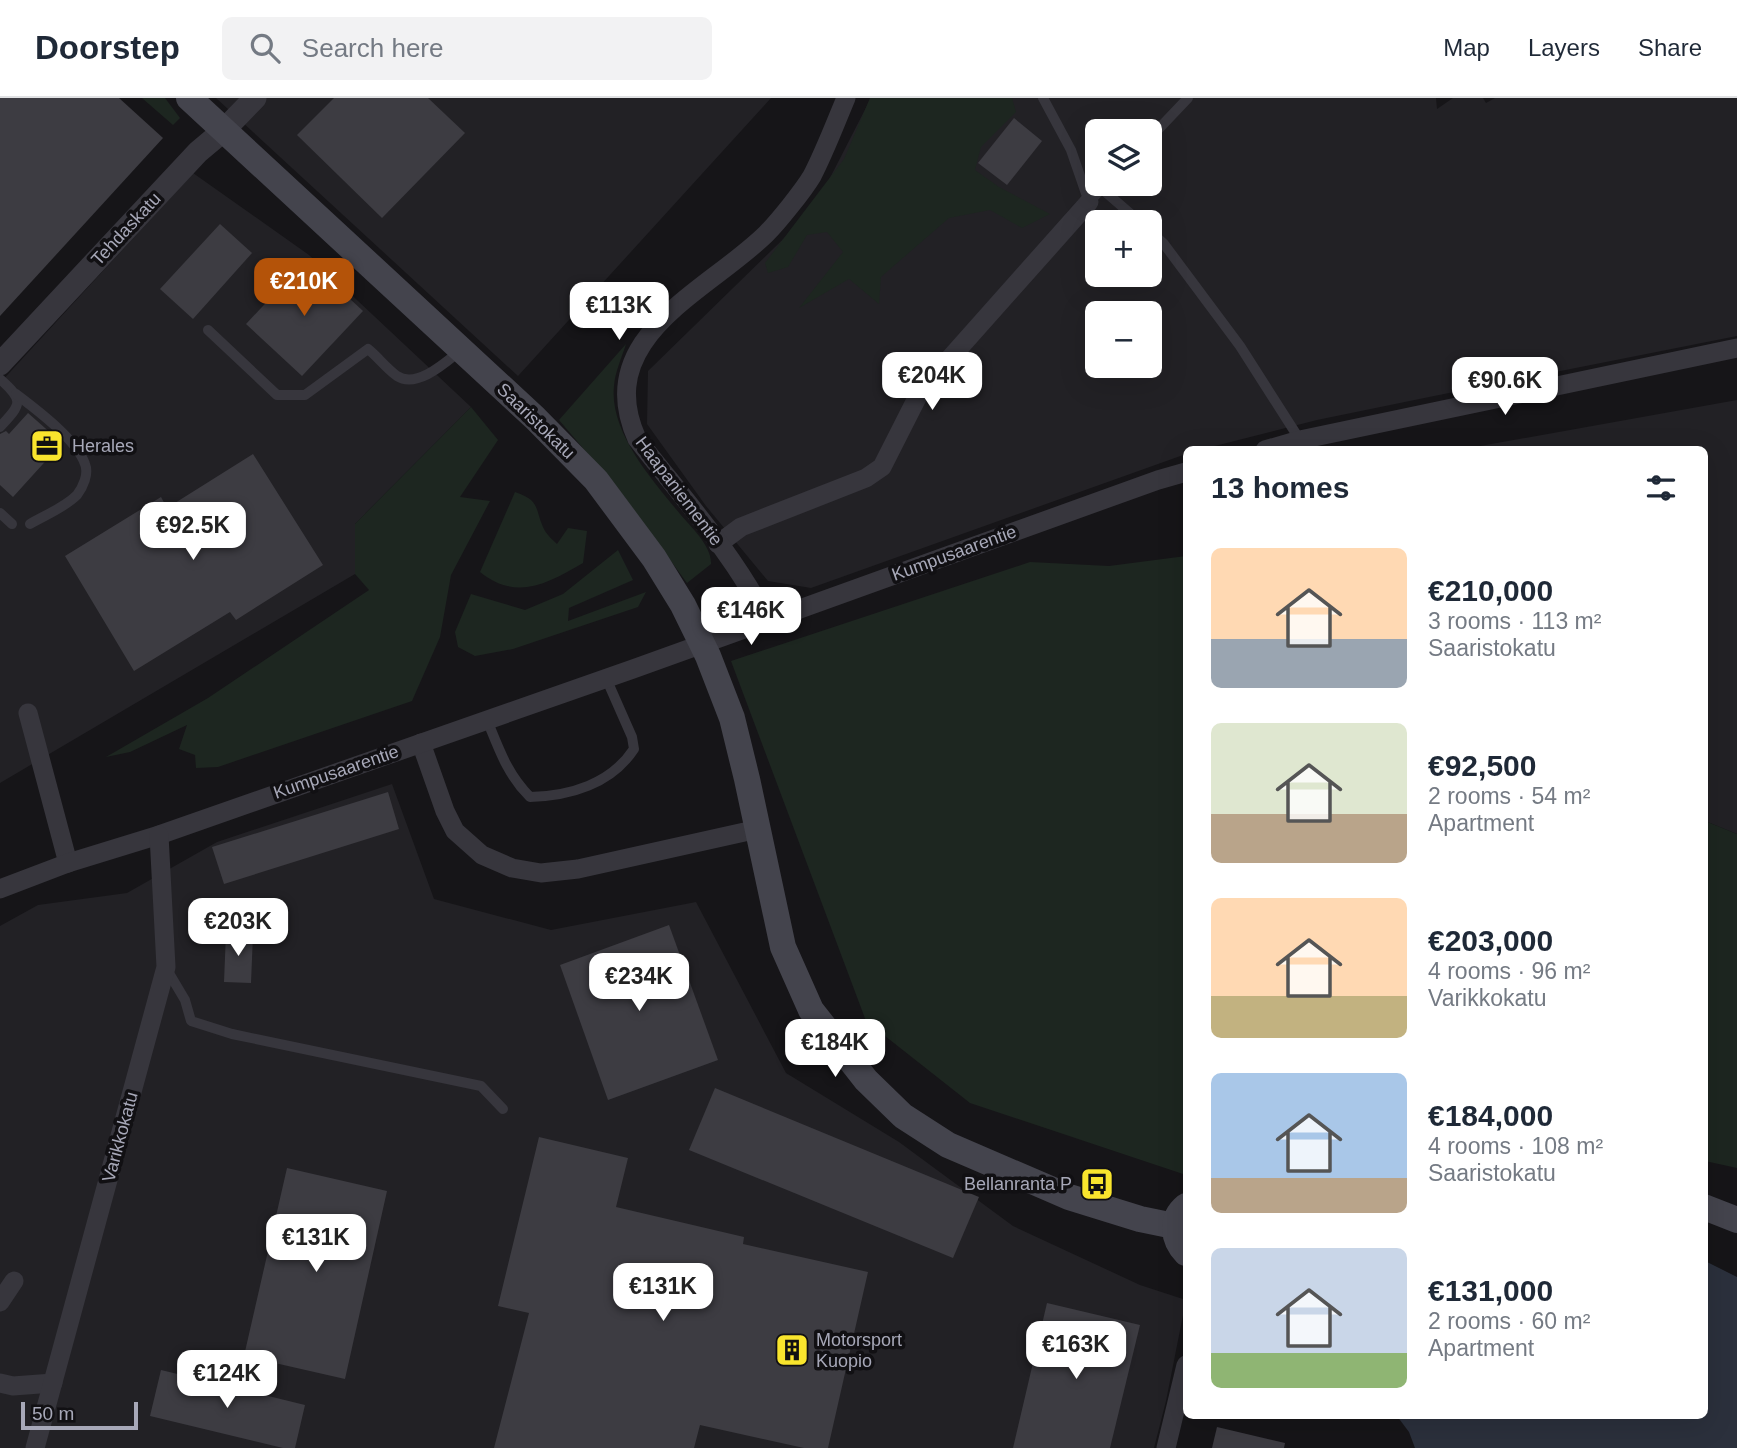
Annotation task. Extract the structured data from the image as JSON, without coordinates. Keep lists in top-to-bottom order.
{
  "streets": {
    "main road": ["Saaristokatu"],
    "street": [
      "Tehdaskatu",
      "Haapaniementie",
      "Kumpusaarentie",
      "Varikkokatu"
    ]
  },
  "crossings": [
    ["Tehdaskatu", "Saaristokatu"],
    ["Haapaniementie", "Kumpusaarentie"],
    ["Kumpusaarentie", "Varikkokatu"]
  ],
  "places": {
    "office": ["Herales"],
    "bus stop": ["Bellanranta P"],
    "building": ["Motorsport Kuopio"]
  },
  "scale_bar": "50 m",
  "page": {
    "header": "Doorstep",
    "search": "Search here",
    "nav": ["Map", "Layers", "Share"],
    "map_buttons": ["+", "−"],
    "price": [
      "€210K",
      "€113K",
      "€204K",
      "€90.6K",
      "€92.5K",
      "€146K",
      "€203K",
      "€234K",
      "€184K",
      "€131K",
      "€131K",
      "€163K",
      "€124K"
    ],
    "heading": "13 homes",
    "list": [
      {
        "name": "€210,000",
        "note": "3 rooms · 113 m² · Saaristokatu"
      },
      {
        "name": "€92,500",
        "note": "2 rooms · 54 m² · Apartment"
      },
      {
        "name": "€203,000",
        "note": "4 rooms · 96 m² · Varikkokatu"
      },
      {
        "name": "€184,000",
        "note": "4 rooms · 108 m² · Saaristokatu"
      },
      {
        "name": "€131,000",
        "note": "2 rooms · 60 m² · Apartment"
      }
    ],
    "scale": "50 m"
  }
}
